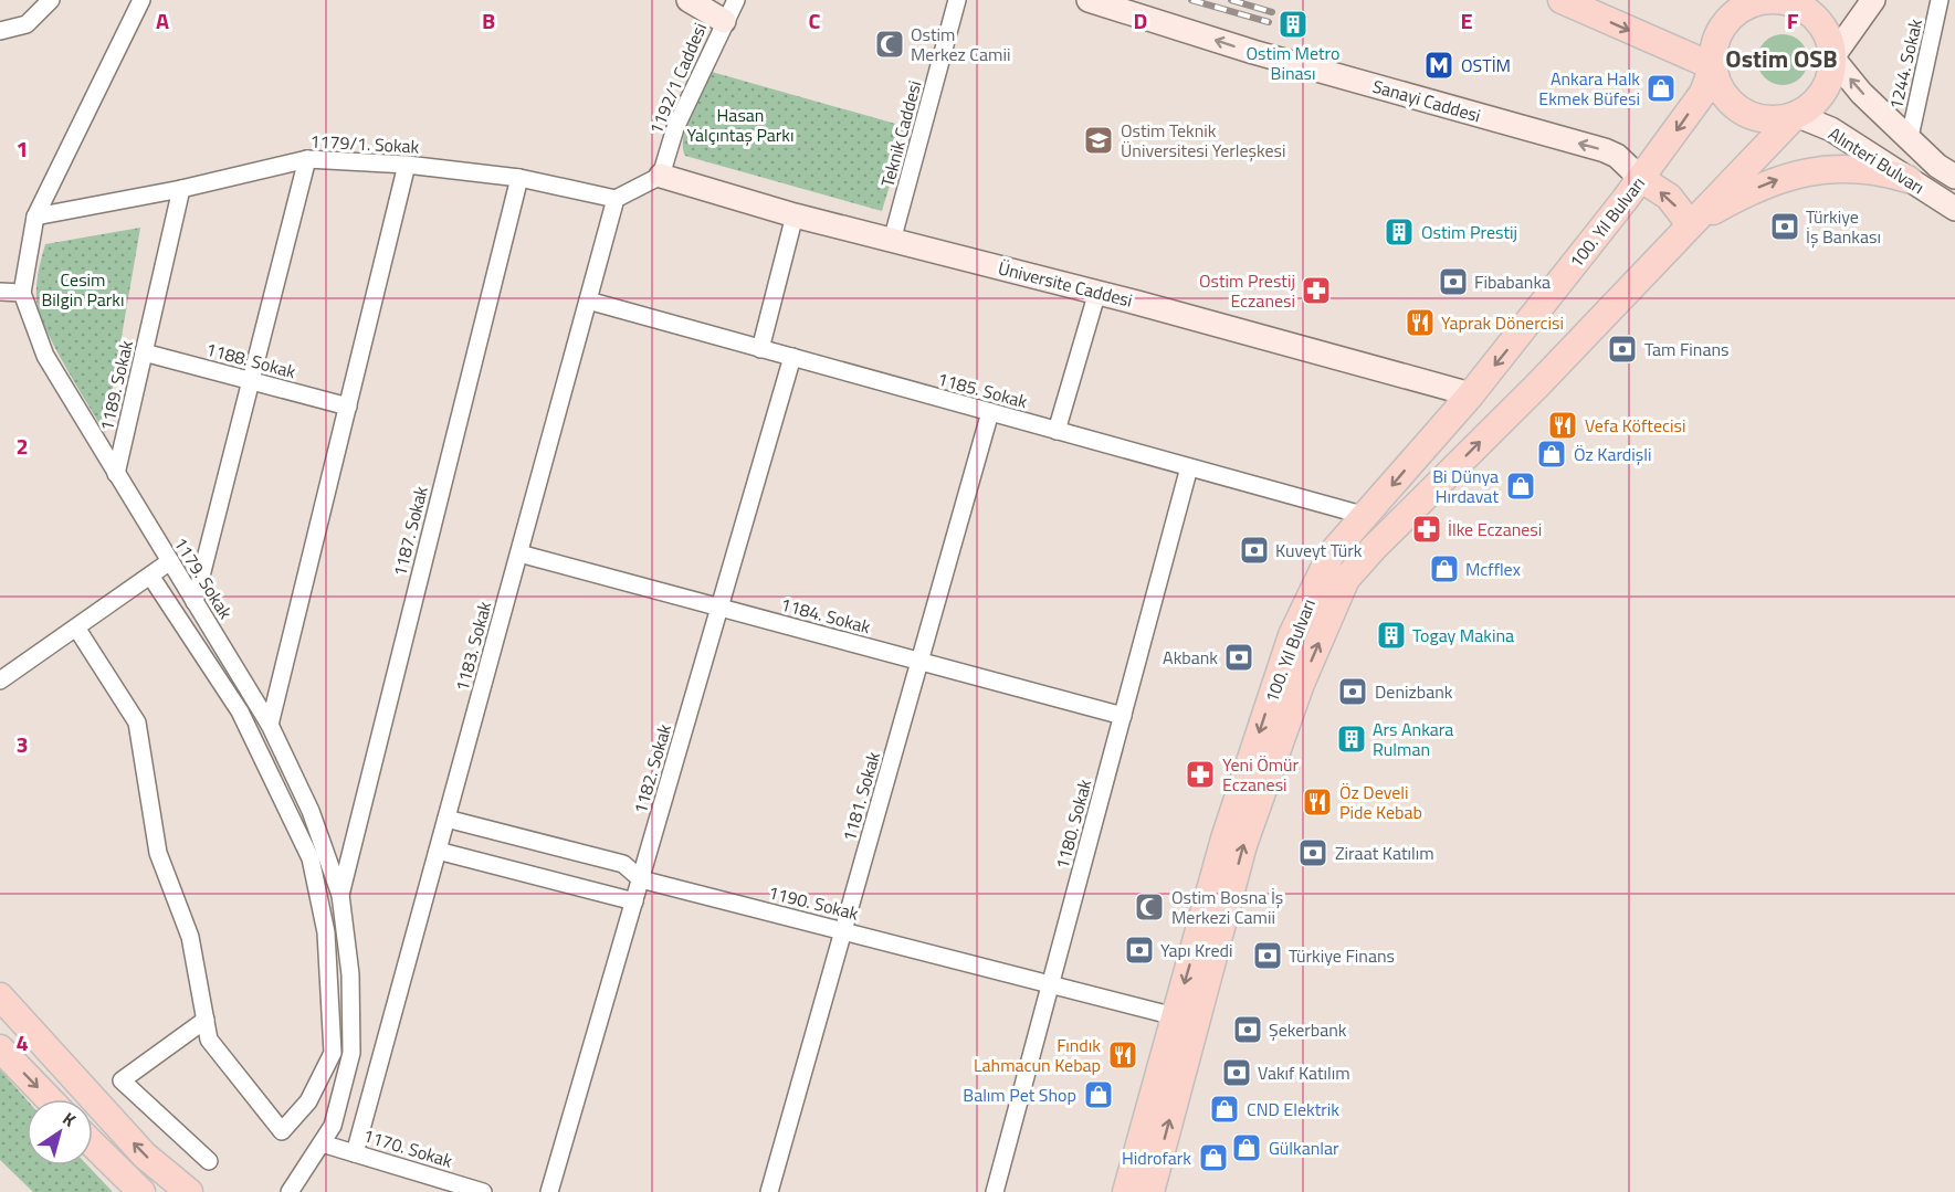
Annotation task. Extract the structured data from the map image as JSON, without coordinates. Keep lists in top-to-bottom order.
{
  "streets": {
    "main road": ["100. Yıl Bulvarı"],
    "street": [
      "1244. Sokak",
      "1192/1 Caddesi",
      "Sanayi Caddesi",
      "Teknik Caddesi",
      "1179/1. Sokak",
      "Alınteri Bulvarı",
      "Üniversite Caddesi",
      "1188. Sokak",
      "1189. Sokak",
      "1185. Sokak",
      "1187. Sokak",
      "1179. Sokak",
      "1184. Sokak",
      "1183. Sokak",
      "1182. Sokak",
      "1181. Sokak",
      "1180. Sokak",
      "1190. Sokak",
      "1170. Sokak"
    ]
  },
  "crossings": [
    ["1244. Sokak", "Alınteri Bulvarı"],
    ["1192/1 Caddesi", "Üniversite Caddesi"],
    ["Sanayi Caddesi", "100. Yıl Bulvarı"],
    ["Teknik Caddesi", "Üniversite Caddesi"],
    ["1179/1. Sokak", "1189. Sokak"],
    ["1179/1. Sokak", "1187. Sokak"],
    ["1179/1. Sokak", "1183. Sokak"],
    ["Alınteri Bulvarı", "100. Yıl Bulvarı"],
    ["100. Yıl Bulvarı", "Üniversite Caddesi"],
    ["100. Yıl Bulvarı", "1185. Sokak"],
    ["100. Yıl Bulvarı", "1190. Sokak"],
    ["1188. Sokak", "1189. Sokak"],
    ["1189. Sokak", "1179. Sokak"],
    ["1185. Sokak", "1183. Sokak"],
    ["1185. Sokak", "1182. Sokak"],
    ["1185. Sokak", "1181. Sokak"],
    ["1185. Sokak", "1180. Sokak"],
    ["1187. Sokak", "1179. Sokak"],
    ["1179. Sokak", "1170. Sokak"],
    ["1184. Sokak", "1183. Sokak"],
    ["1184. Sokak", "1182. Sokak"],
    ["1184. Sokak", "1181. Sokak"],
    ["1184. Sokak", "1180. Sokak"],
    ["1183. Sokak", "1190. Sokak"],
    ["1183. Sokak", "1170. Sokak"],
    ["1182. Sokak", "1190. Sokak"],
    ["1181. Sokak", "1190. Sokak"],
    ["1180. Sokak", "1190. Sokak"]
  ],
  "one_way": ["Sanayi Caddesi"],
  "districts": ["Ostim OSB"],
  "parks": ["Hasan Yalçıntaş Parkı", "Cesim Bilgin Parkı"],
  "places": {
    "building": [
      "Ostim Metro Binası",
      "Ostim Prestij",
      "Togay Makina",
      "Ars Ankara Rulman"
    ],
    "mosque": ["Ostim Merkez Camii", "Ostim Bosna İş Merkezi Camii"],
    "metro station": ["OSTİM"],
    "shop": [
      "Ankara Halk Ekmek Büfesi",
      "Öz Kardişli",
      "Bi Dünya Hırdavat",
      "Mcfflex",
      "Balım Pet Shop",
      "CND Elektrik",
      "Gülkanlar",
      "Hidrofark"
    ],
    "school or university": ["Ostim Teknik Üniversitesi Yerleşkesi"],
    "bank": [
      "Türkiye İş Bankası",
      "Fibabanka",
      "Tam Finans",
      "Kuveyt Türk",
      "Akbank",
      "Denizbank",
      "Ziraat Katılım",
      "Yapı Kredi",
      "Türkiye Finans",
      "Şekerbank",
      "Vakıf Katılım"
    ],
    "pharmacy": ["Ostim Prestij Eczanesi", "İlke Eczanesi", "Yeni Ömür Eczanesi"],
    "restaurant": [
      "Yaprak Dönercisi",
      "Vefa Köftecisi",
      "Öz Develi Pide Kebab",
      "Fındık Lahmacun Kebap"
    ]
  },
  "north": "top right",
  "grid": {
    "columns": [
      "A",
      "B",
      "C",
      "D",
      "E",
      "F"
    ],
    "rows": [
      "1",
      "2",
      "3",
      "4"
    ]
  }
}
